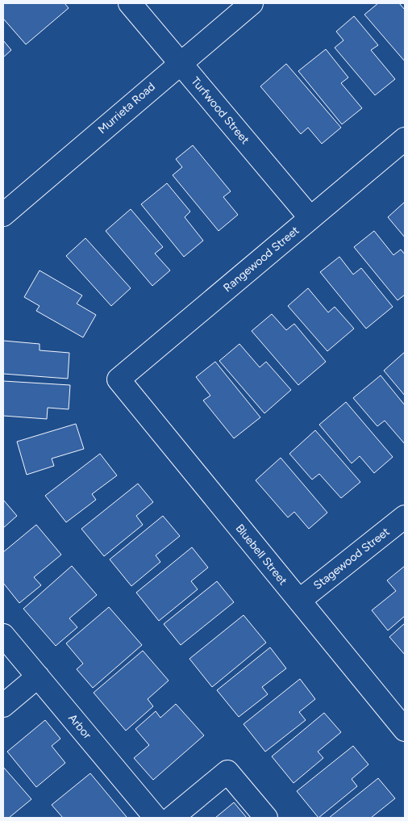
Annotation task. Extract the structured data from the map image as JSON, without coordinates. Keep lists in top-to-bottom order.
{
  "streets": {
    "street": [
      "Murrieta Road",
      "Turfwood Street",
      "Rangewood Street",
      "Bluebell Street",
      "Stagewood Street",
      "Arbor"
    ]
  },
  "crossings": [
    ["Murrieta Road", "Turfwood Street"],
    ["Turfwood Street", "Rangewood Street"],
    ["Rangewood Street", "Bluebell Street"],
    ["Bluebell Street", "Stagewood Street"]
  ]
}
